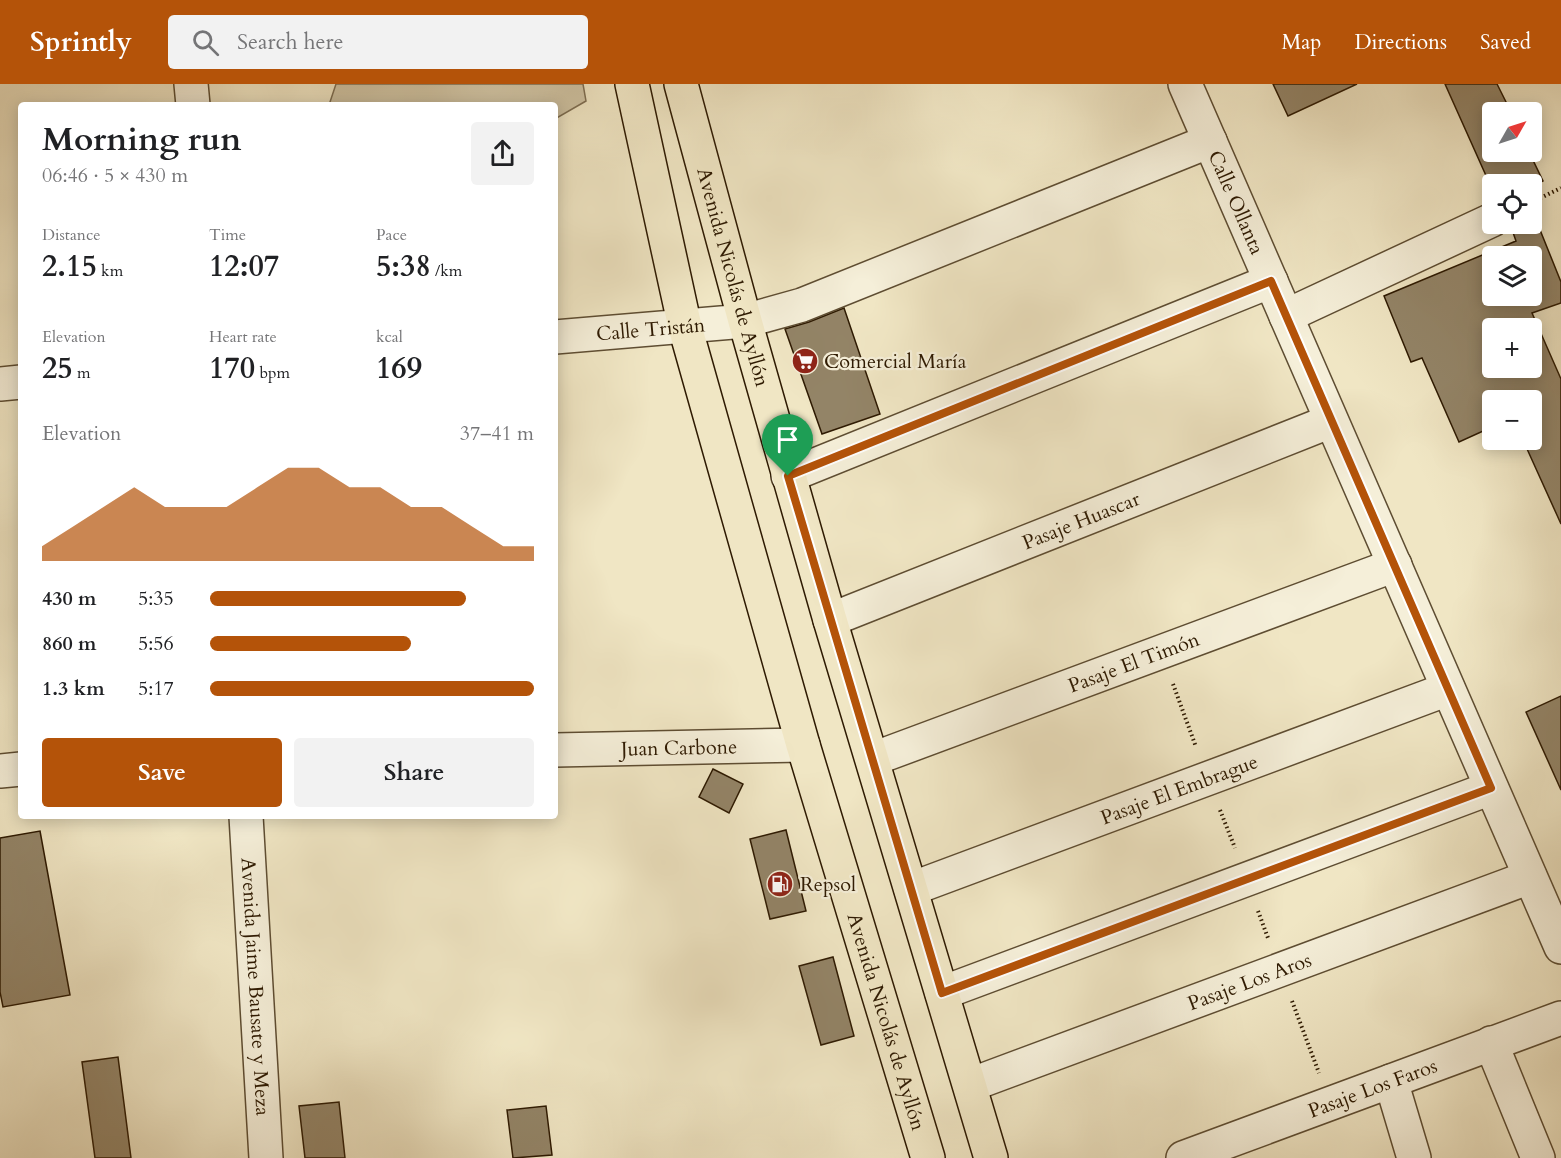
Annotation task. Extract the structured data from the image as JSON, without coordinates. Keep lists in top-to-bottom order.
{
  "streets": {
    "main road": ["Avenida Nicolás de Ayllón"],
    "street": [
      "Calle Ollanta",
      "Calle Tristán",
      "Pasaje Huascar",
      "Pasaje El Timón",
      "Juan Carbone",
      "Pasaje El Embrague",
      "Pasaje Los Aros",
      "Avenida Jaime Bausate y Meza",
      "Pasaje Los Faros"
    ]
  },
  "crossings": [
    ["Calle Ollanta", "Calle Tristán"],
    ["Calle Ollanta", "Pasaje Huascar"],
    ["Calle Ollanta", "Pasaje El Timón"],
    ["Calle Ollanta", "Pasaje El Embrague"],
    ["Calle Ollanta", "Pasaje Los Aros"],
    ["Avenida Nicolás de Ayllón", "Calle Tristán"],
    ["Avenida Nicolás de Ayllón", "Pasaje Huascar"],
    ["Avenida Nicolás de Ayllón", "Pasaje El Timón"],
    ["Avenida Nicolás de Ayllón", "Juan Carbone"],
    ["Avenida Nicolás de Ayllón", "Pasaje El Embrague"],
    ["Avenida Nicolás de Ayllón", "Pasaje Los Aros"]
  ],
  "places": {
    "supermarket": ["Comercial María"],
    "fuel station": ["Repsol"]
  },
  "north": "top right",
  "page": {
    "header": "Sprintly",
    "search": "Search here",
    "nav": ["Map", "Directions", "Saved"],
    "map_buttons": ["+", "−"],
    "heading": ["Morning run", "06:46 · 5 × 430 m"],
    "stats": [
      ["Distance", "2.15 km"],
      ["Time", "12:07"],
      ["Pace", "5:38 /km"],
      ["Elevation", "25 m"],
      ["Heart rate", "170 bpm"],
      ["kcal", "169"]
    ],
    "chart": ["Elevation", "37–41 m"],
    "list": [
      {
        "name": "430 m",
        "note": "5:35"
      },
      {
        "name": "860 m",
        "note": "5:56"
      },
      {
        "name": "1.3 km",
        "note": "5:17"
      }
    ],
    "buttons": ["Save", "Share"]
  }
}
